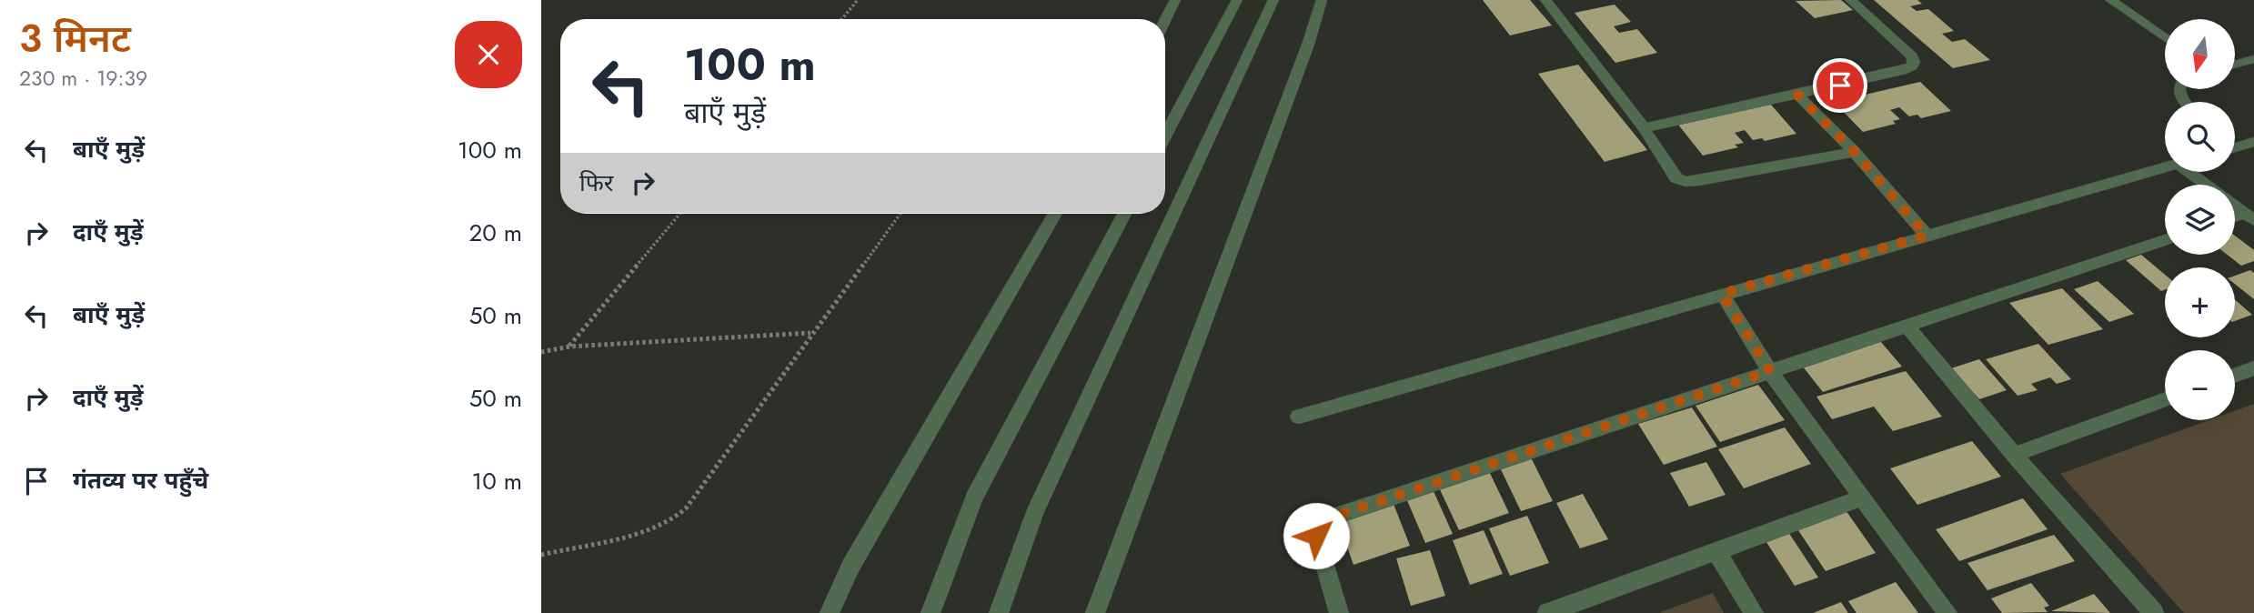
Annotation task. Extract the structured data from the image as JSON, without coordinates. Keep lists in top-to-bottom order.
{
  "north": "bottom",
  "page": {
    "heading": ["3 मिनट", "230 m · 19:39"],
    "map_buttons": ["+", "−"],
    "turn": ["100 m", "बाएँ मुड़ें"],
    "list": [
      {
        "name": "बाएँ मुड़ें",
        "value": "100 m"
      },
      {
        "name": "दाएँ मुड़ें",
        "value": "20 m"
      },
      {
        "name": "बाएँ मुड़ें",
        "value": "50 m"
      },
      {
        "name": "दाएँ मुड़ें",
        "value": "50 m"
      },
      {
        "name": "गंतव्य पर पहुँचे",
        "value": "10 m"
      }
    ],
    "then": "फिर"
  }
}
